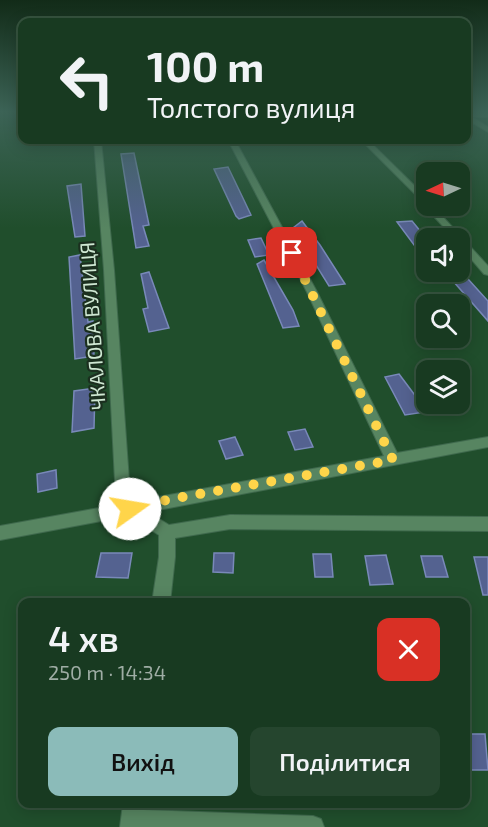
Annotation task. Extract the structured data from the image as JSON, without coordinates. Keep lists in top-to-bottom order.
{
  "streets": {
    "street": ["ЧКАЛОВА ВУЛИЦЯ"]
  },
  "north": "left",
  "page": {
    "turn": ["100 m", "Толстого вулиця"],
    "heading": ["4 хв", "250 m · 14:34"],
    "buttons": ["Вихід", "Поділитися"]
  }
}
